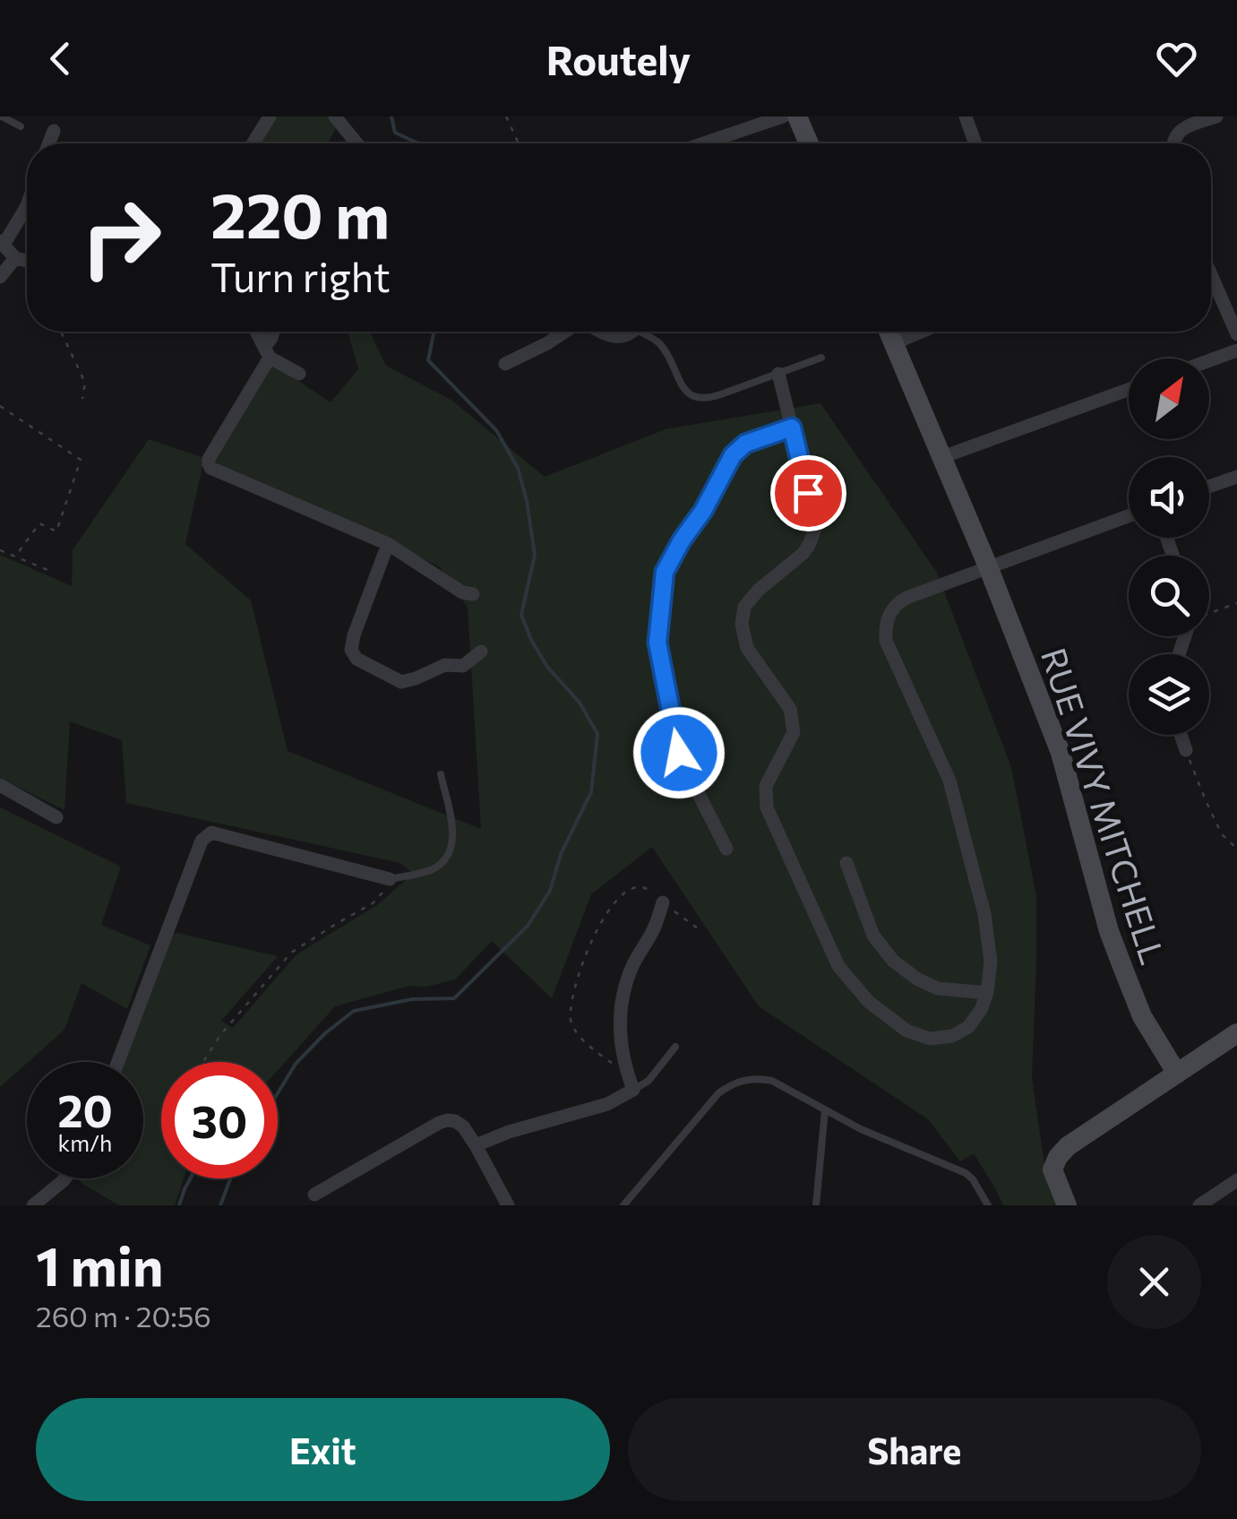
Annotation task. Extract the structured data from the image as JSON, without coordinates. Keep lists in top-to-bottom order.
{
  "streets": {
    "street": ["RUE VIVY MITCHELL"]
  },
  "north": "top right",
  "page": {
    "header": "Routely",
    "turn": ["220 m", "Turn right"],
    "speed": "20 km/h",
    "limit": "30",
    "heading": ["1 min", "260 m · 20:56"],
    "buttons": ["Exit", "Share"]
  }
}
